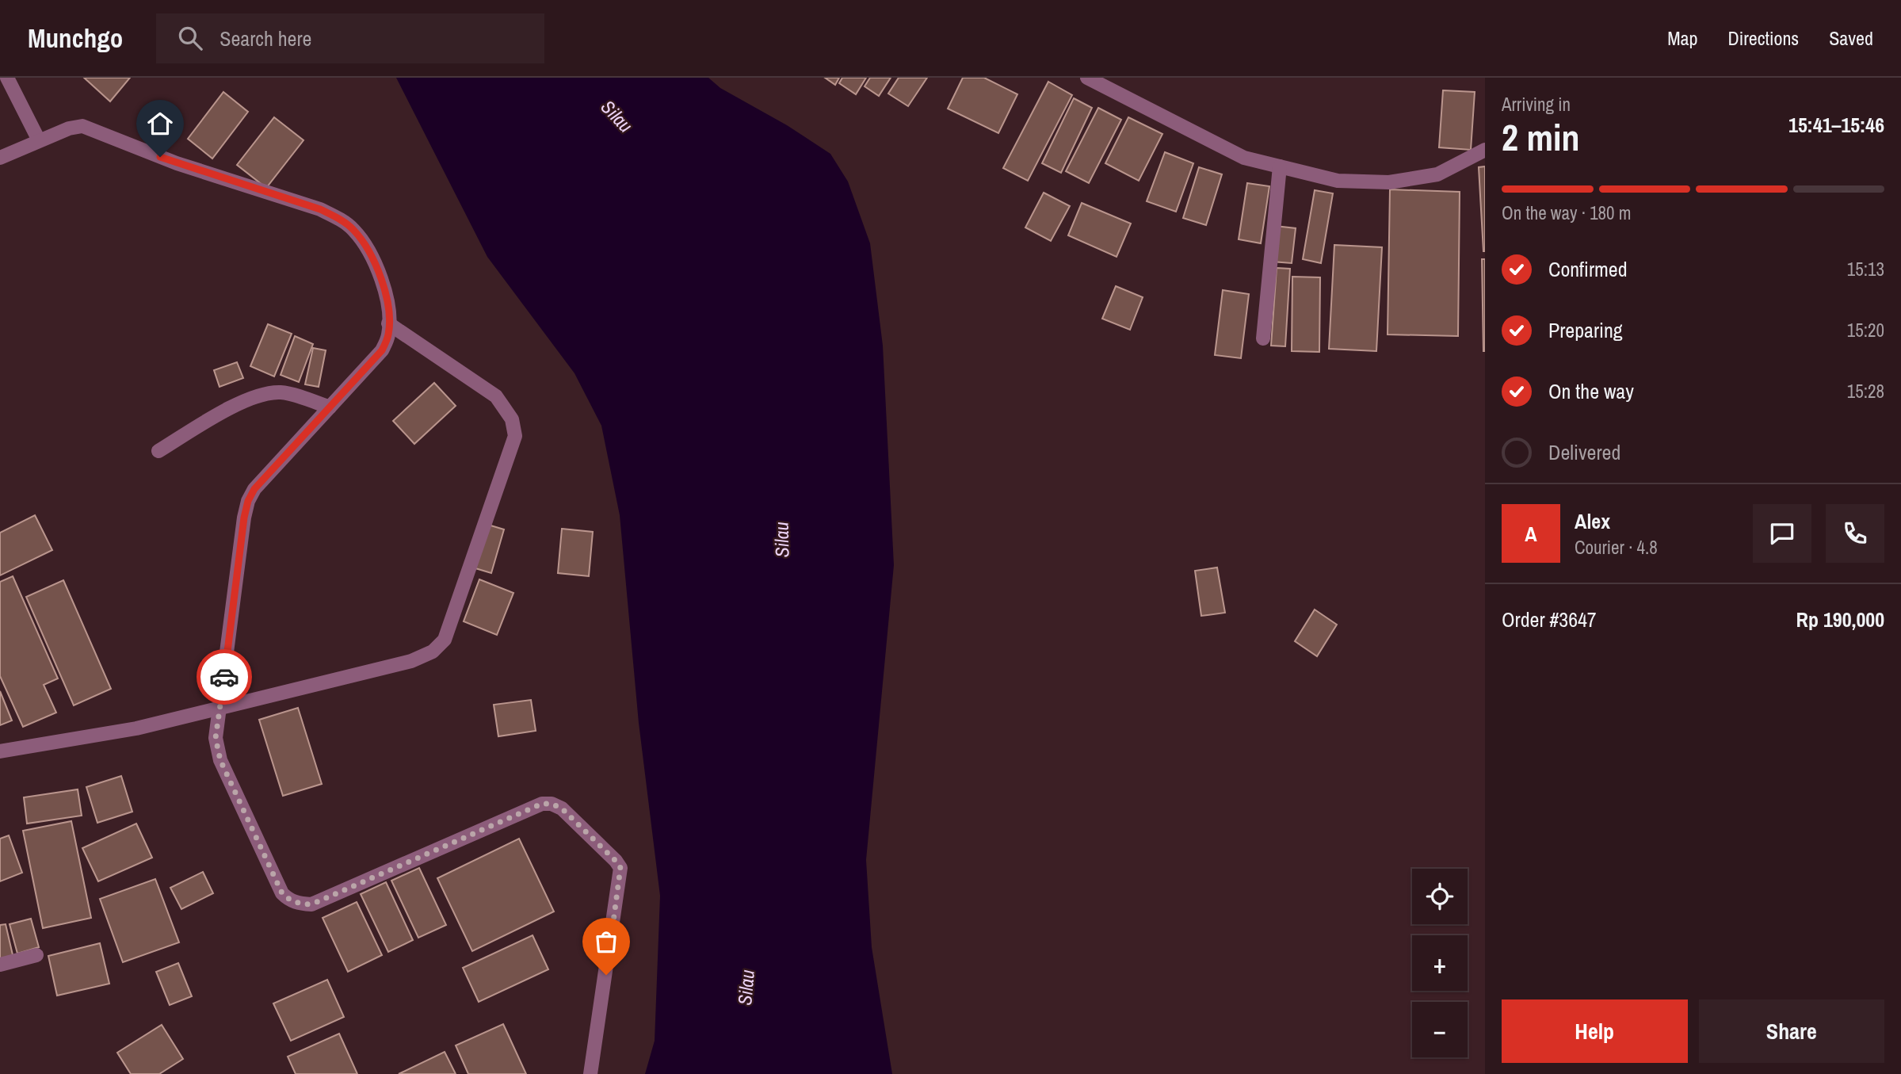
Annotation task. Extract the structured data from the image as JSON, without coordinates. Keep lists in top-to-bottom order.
{
  "water": ["Silau"],
  "page": {
    "header": "Munchgo",
    "search": "Search here",
    "nav": ["Map", "Directions", "Saved"],
    "heading": ["2 min", "Arriving in", "15:41–15:46"],
    "panel": [
      "Alex",
      "Courier · 4.8",
      "Order #3647",
      "Rp 190,000"
    ],
    "bar": "On the way · 180 m",
    "list": [
      ["Confirmed", "15:13"],
      ["Preparing", "15:20"],
      ["On the way", "15:28"],
      "Delivered"
    ],
    "round": "A",
    "map_buttons": ["+", "−"],
    "buttons": ["Help", "Share"]
  }
}
